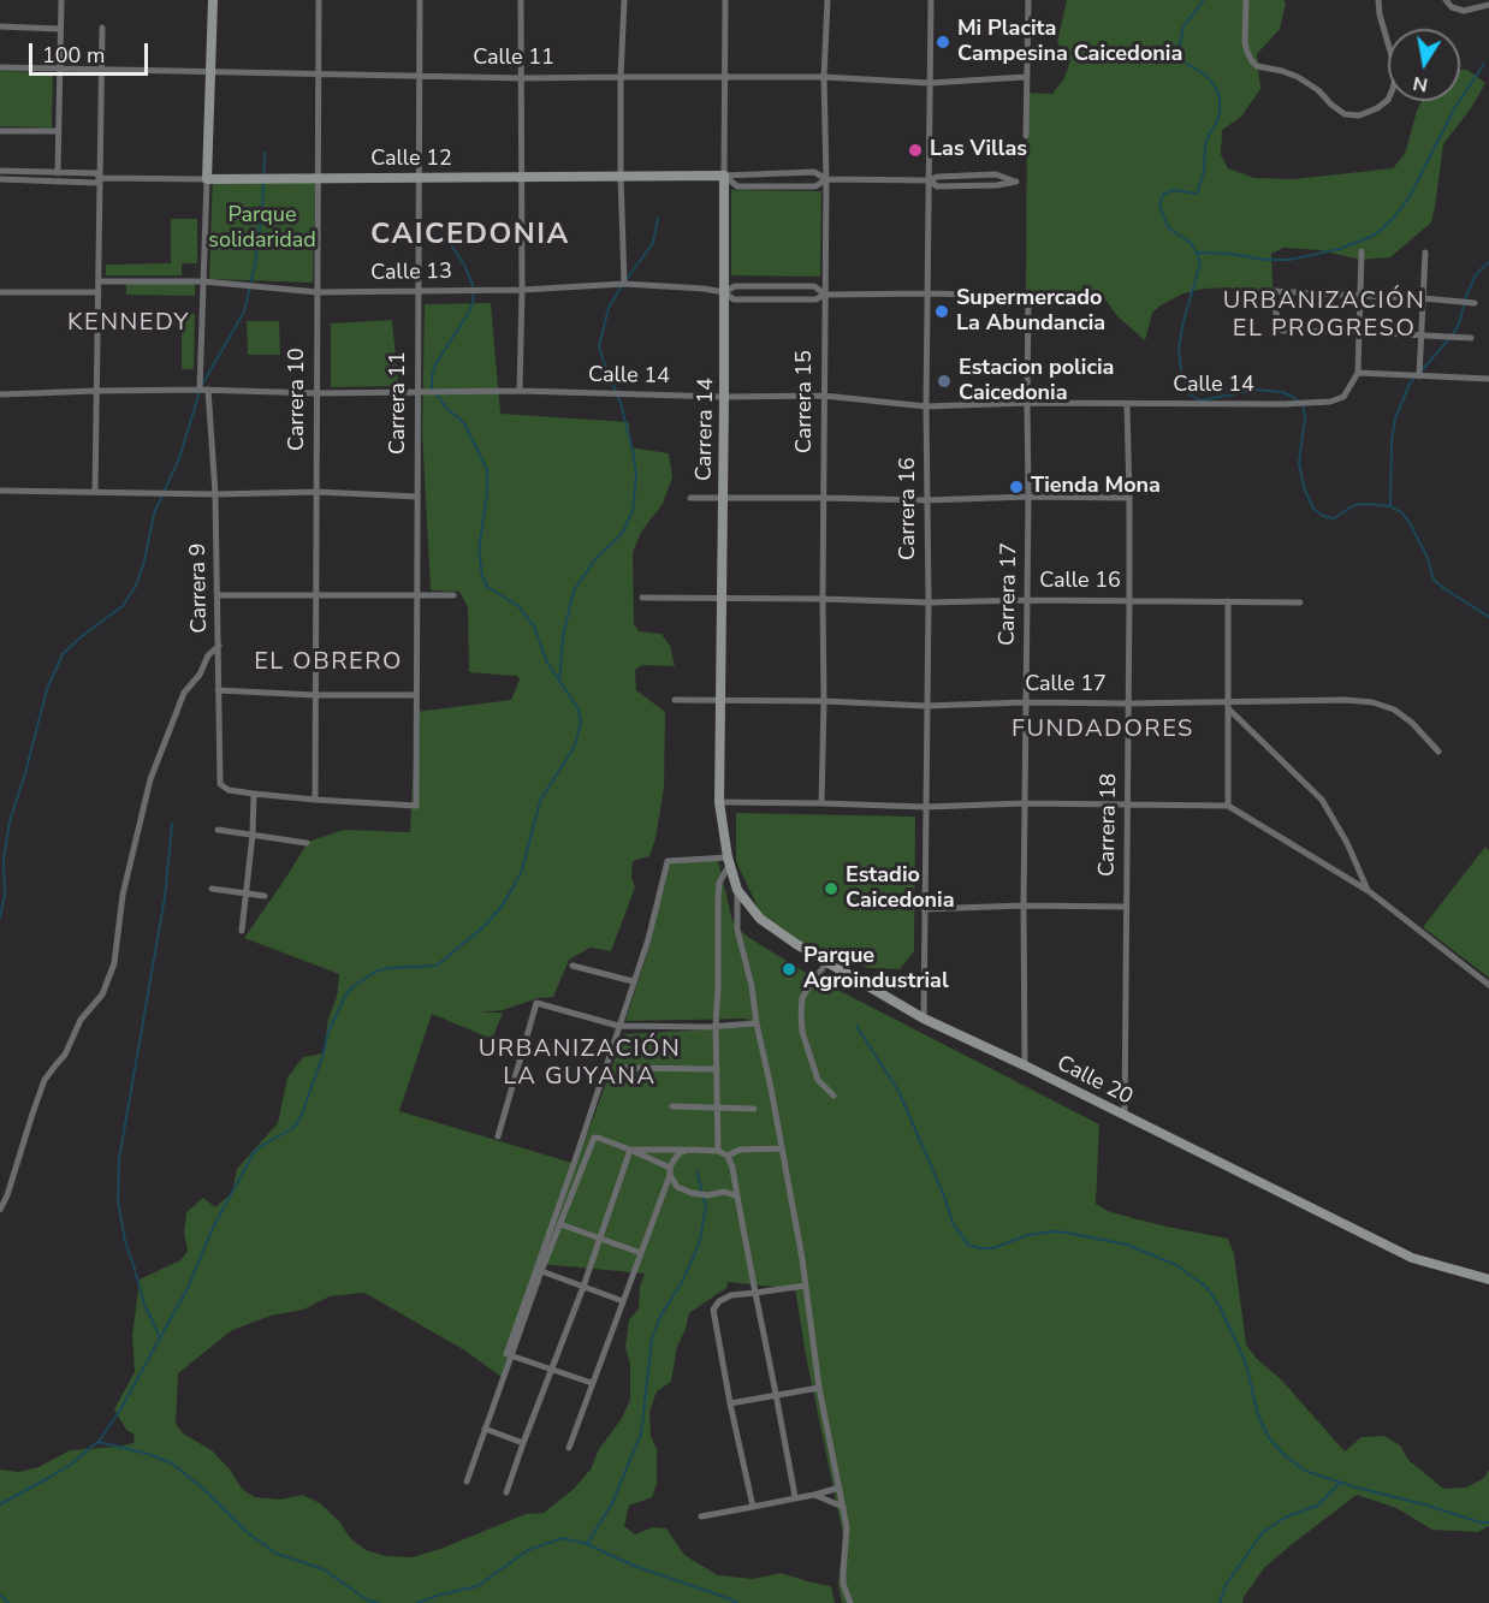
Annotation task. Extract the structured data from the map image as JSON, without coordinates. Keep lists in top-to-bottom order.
{
  "streets": {
    "main road": ["Calle 12", "Carrera 14", "Calle 20"],
    "street": [
      "Calle 11",
      "Calle 13",
      "Calle 14",
      "Carrera 10",
      "Carrera 15",
      "Carrera 11",
      "Carrera 16",
      "Calle 16",
      "Carrera 9",
      "Carrera 17",
      "Calle 17",
      "Carrera 18"
    ]
  },
  "crossings": [
    ["Calle 11", "Carrera 10"],
    ["Calle 11", "Carrera 15"],
    ["Calle 11", "Carrera 11"],
    ["Calle 11", "Carrera 14"],
    ["Calle 11", "Carrera 16"],
    ["Calle 12", "Carrera 10"],
    ["Calle 12", "Carrera 15"],
    ["Calle 12", "Carrera 11"],
    ["Calle 12", "Carrera 14"],
    ["Calle 12", "Carrera 16"],
    ["Calle 13", "Carrera 10"],
    ["Calle 13", "Carrera 15"],
    ["Calle 13", "Carrera 11"],
    ["Calle 13", "Carrera 14"],
    ["Calle 13", "Carrera 16"],
    ["Calle 13", "Carrera 17"],
    ["Calle 14", "Carrera 10"],
    ["Calle 14", "Carrera 15"],
    ["Calle 14", "Carrera 11"],
    ["Calle 14", "Carrera 14"],
    ["Calle 14", "Carrera 16"],
    ["Calle 14", "Carrera 9"],
    ["Calle 14", "Carrera 17"],
    ["Calle 14", "Carrera 18"],
    ["Carrera 10", "Carrera 11"],
    ["Carrera 15", "Calle 16"],
    ["Carrera 15", "Calle 17"],
    ["Carrera 14", "Calle 16"],
    ["Carrera 14", "Calle 17"],
    ["Carrera 14", "Calle 20"],
    ["Carrera 16", "Calle 16"],
    ["Carrera 16", "Calle 17"],
    ["Carrera 16", "Calle 20"],
    ["Calle 16", "Carrera 17"],
    ["Calle 16", "Carrera 18"],
    ["Carrera 17", "Calle 17"],
    ["Carrera 17", "Calle 20"],
    ["Calle 17", "Carrera 18"],
    ["Carrera 18", "Calle 20"]
  ],
  "districts": [
    "CAICEDONIA",
    "URBANIZACIÓN EL PROGRESO",
    "KENNEDY",
    "EL OBRERO",
    "FUNDADORES",
    "URBANIZACIÓN LA GUYANA"
  ],
  "parks": ["Parque solidaridad"],
  "places": [
    "Mi Placita Campesina Caicedonia",
    "Las Villas",
    "Supermercado La Abundancia",
    "Estacion policia Caicedonia",
    "Tienda Mona",
    "Estadio Caicedonia",
    "Parque Agroindustrial"
  ],
  "scale_bar": "100 m",
  "north": "bottom"
}
